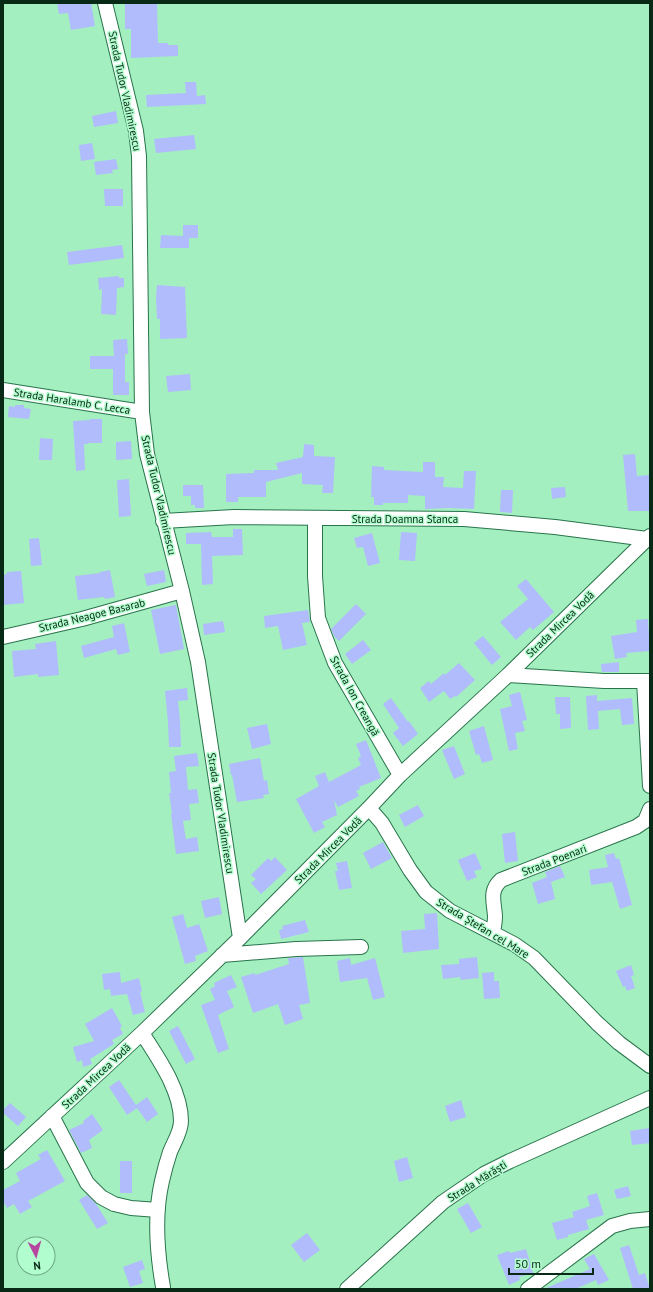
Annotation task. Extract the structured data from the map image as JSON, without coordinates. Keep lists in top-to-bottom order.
{
  "streets": {
    "street": [
      "Strada Tudor Vladimirescu",
      "Strada Haralamb C. Lecca",
      "Strada Doamna Stanca",
      "Strada Neagoe Basarab",
      "Strada Mircea Vodă",
      "Strada Ion Creangă",
      "Strada Poenari",
      "Strada Ștefan cel Mare",
      "Strada Mărăști"
    ]
  },
  "crossings": [
    ["Strada Tudor Vladimirescu", "Strada Haralamb C. Lecca"],
    ["Strada Tudor Vladimirescu", "Strada Doamna Stanca"],
    ["Strada Tudor Vladimirescu", "Strada Neagoe Basarab"],
    ["Strada Tudor Vladimirescu", "Strada Mircea Vodă"],
    ["Strada Doamna Stanca", "Strada Mircea Vodă"],
    ["Strada Doamna Stanca", "Strada Ion Creangă"],
    ["Strada Mircea Vodă", "Strada Ion Creangă"],
    ["Strada Mircea Vodă", "Strada Ștefan cel Mare"],
    ["Strada Poenari", "Strada Ștefan cel Mare"]
  ],
  "scale_bar": "50 m",
  "north": "bottom"
}
